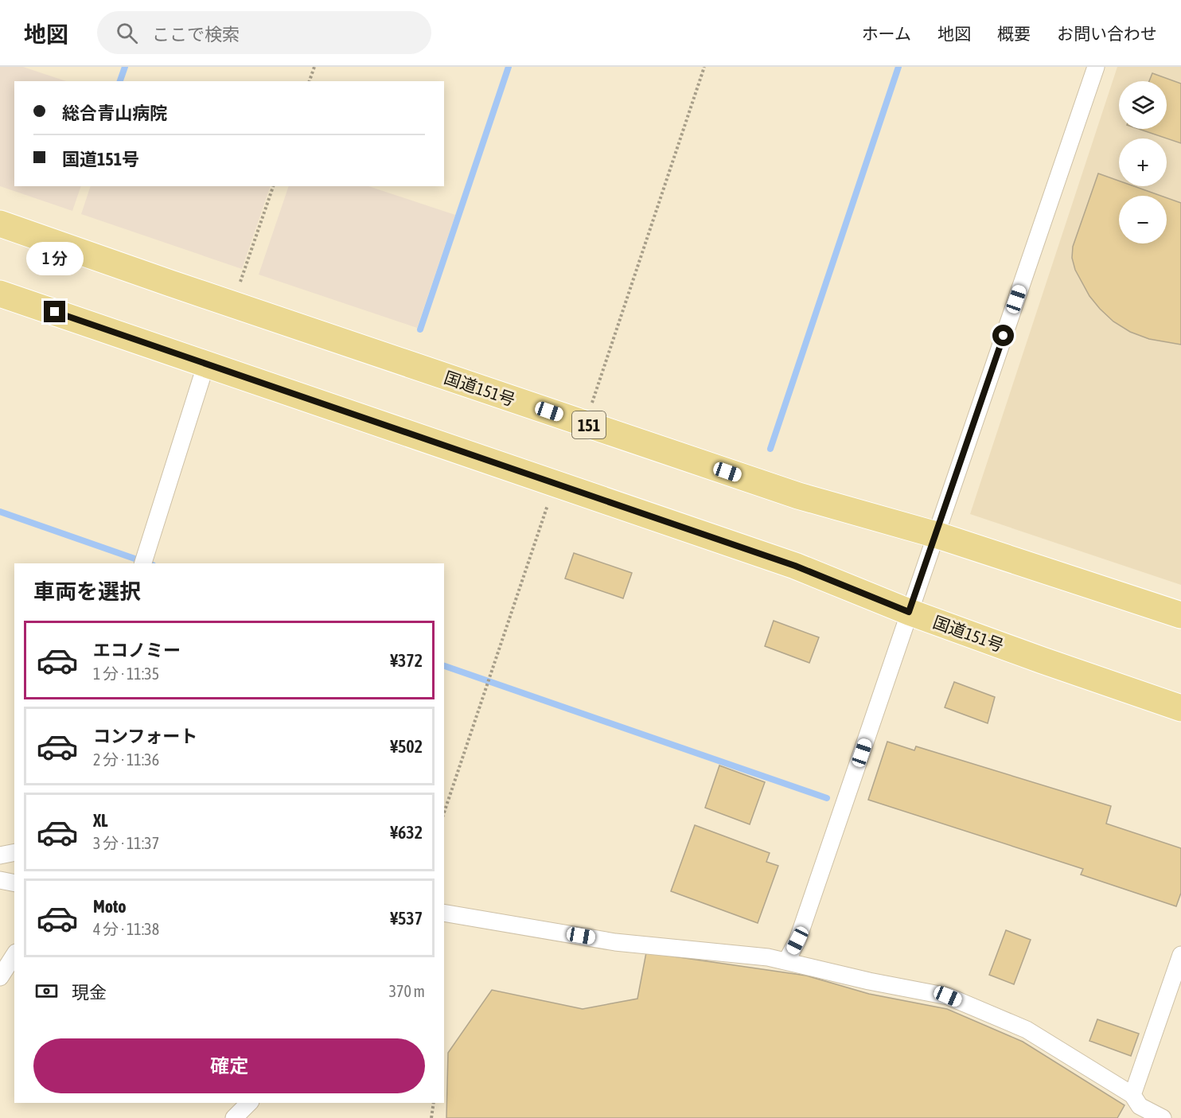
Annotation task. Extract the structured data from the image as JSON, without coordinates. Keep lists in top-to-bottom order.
{
  "streets": {
    "highway": ["国道151号", "151"]
  },
  "page": {
    "header": "地図",
    "search": "ここで検索",
    "nav": [
      "ホーム",
      "地図",
      "概要",
      "お問い合わせ"
    ],
    "map_buttons": ["+", "−"],
    "banner": ["総合青山病院", "国道151号"],
    "bubble": "1 分",
    "heading": "車両を選択",
    "list": [
      {
        "name": "エコノミー",
        "note": "1 分 · 11:35",
        "value": "¥372"
      },
      {
        "name": "コンフォート",
        "note": "2 分 · 11:36",
        "value": "¥502"
      },
      {
        "name": "XL",
        "note": "3 分 · 11:37",
        "value": "¥632"
      },
      {
        "name": "Moto",
        "note": "4 分 · 11:38",
        "value": "¥537"
      }
    ],
    "pay": ["現金", "370 m"],
    "buttons": "確定"
  }
}
